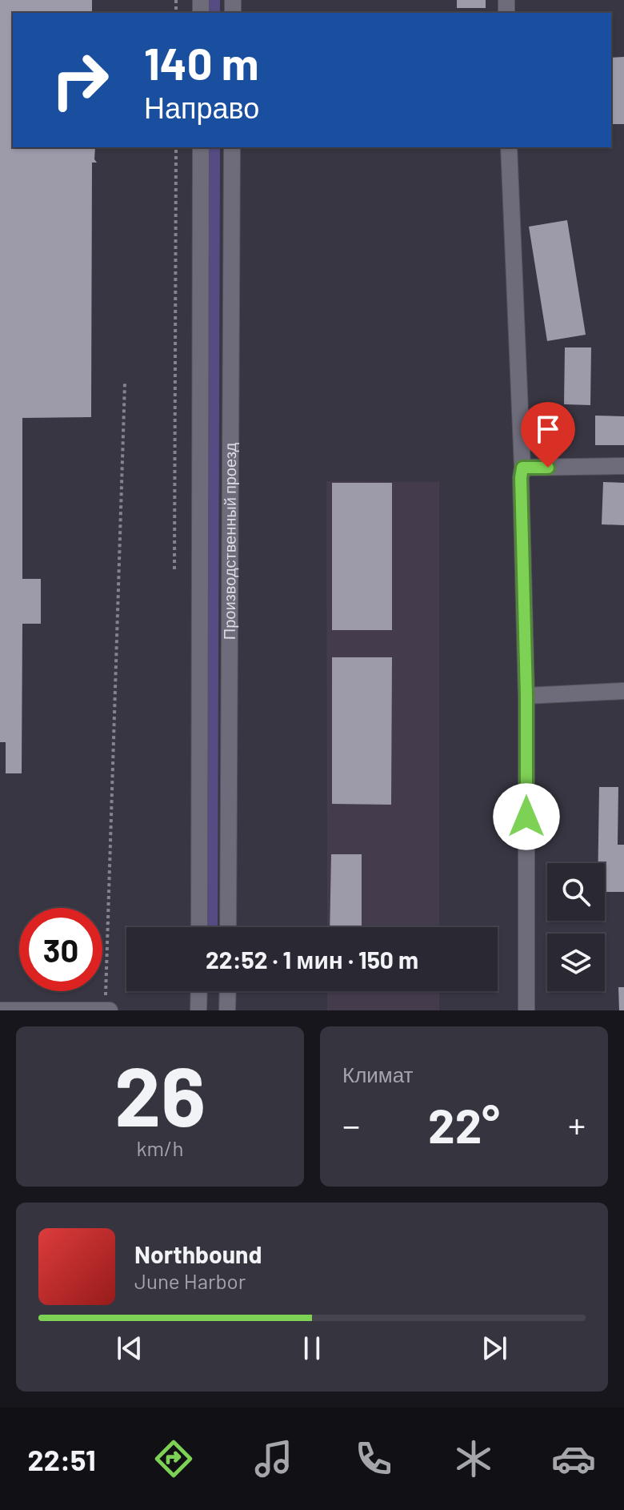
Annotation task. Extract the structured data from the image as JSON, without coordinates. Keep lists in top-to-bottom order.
{
  "streets": {
    "street": ["Производственный проезд"]
  },
  "page": {
    "turn": ["140 m", "Направо"],
    "limit": "30",
    "trip": "22:52 · 1 мин · 150 m",
    "tile": [
      ["26", "km/h"],
      "Климат"
    ],
    "heat": ["−", "22°", "+"],
    "song": ["Northbound", "June Harbor"],
    "tabs": "22:51"
  }
}
